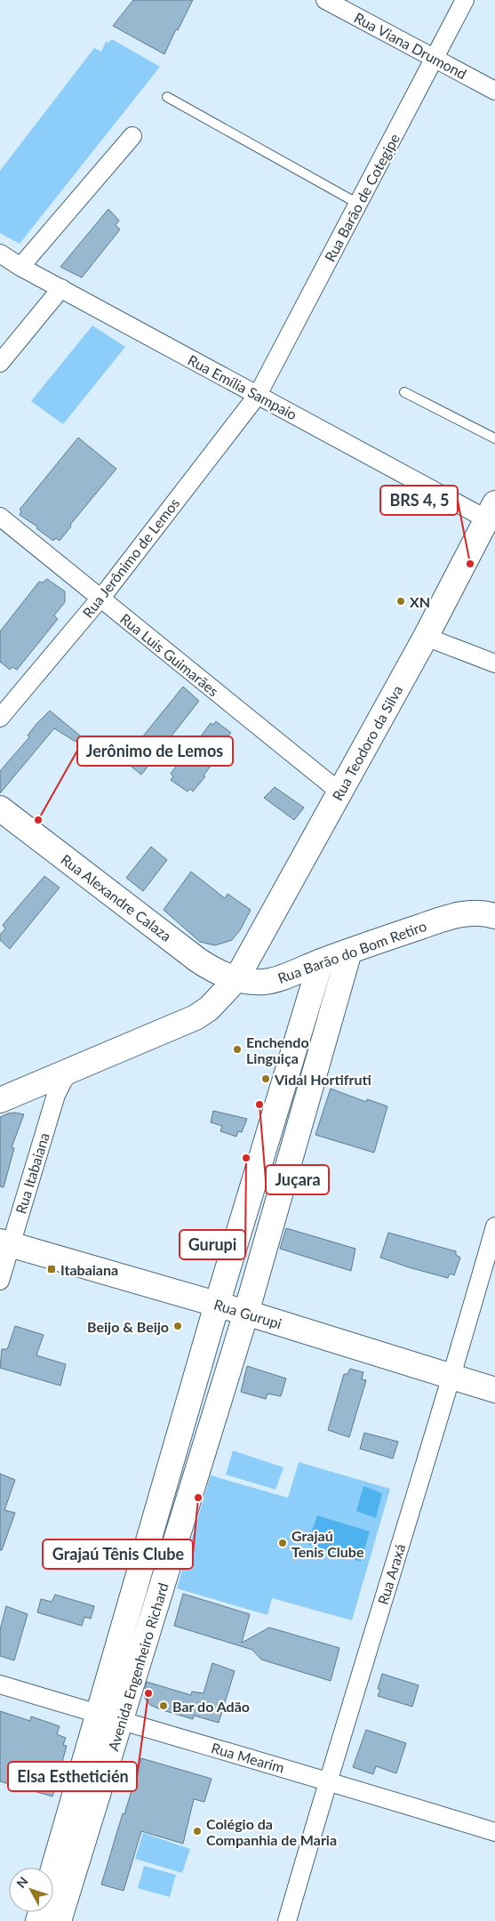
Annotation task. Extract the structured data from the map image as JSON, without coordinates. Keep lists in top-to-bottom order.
{
  "streets": {
    "street": [
      "Rua Viana Drumond",
      "Rua Barão de Cotegipe",
      "Rua Emília Sampaio",
      "Rua Jerônimo de Lemos",
      "Rua Luis Guimarães",
      "Rua Teodoro da Silva",
      "Rua Alexandre Calaza",
      "Rua Barão do Bom Retiro",
      "Rua Itabaiana",
      "Rua Gurupi",
      "Rua Araxá",
      "Avenida Engenheiro Richard",
      "Rua Mearim"
    ]
  },
  "crossings": [
    ["Rua Viana Drumond", "Rua Barão de Cotegipe"],
    ["Rua Barão de Cotegipe", "Rua Emília Sampaio"],
    ["Rua Barão de Cotegipe", "Rua Jerônimo de Lemos"],
    ["Rua Emília Sampaio", "Rua Jerônimo de Lemos"],
    ["Rua Emília Sampaio", "Rua Teodoro da Silva"],
    ["Rua Jerônimo de Lemos", "Rua Luis Guimarães"],
    ["Rua Luis Guimarães", "Rua Teodoro da Silva"],
    ["Rua Teodoro da Silva", "Rua Alexandre Calaza"],
    ["Rua Teodoro da Silva", "Rua Barão do Bom Retiro"],
    ["Rua Alexandre Calaza", "Rua Barão do Bom Retiro"],
    ["Rua Barão do Bom Retiro", "Avenida Engenheiro Richard"],
    ["Rua Itabaiana", "Rua Gurupi"],
    ["Rua Gurupi", "Rua Araxá"],
    ["Rua Gurupi", "Avenida Engenheiro Richard"],
    ["Rua Araxá", "Rua Mearim"],
    ["Avenida Engenheiro Richard", "Rua Mearim"]
  ],
  "places": {
    "other": [
      "BRS 4, 5",
      "XN",
      "Jerônimo de Lemos",
      "Enchendo Linguiça",
      "Vidal Hortifruti",
      "Juçara",
      "Gurupi",
      "Beijo & Beijo",
      "Grajaú Tênis Clube",
      "Grajaú Tenis Clube",
      "Elsa Estheticién",
      "Bar do Adão",
      "Colégio da Companhia de Maria"
    ],
    "transit": ["Itabaiana"]
  },
  "north": "top left"
}
